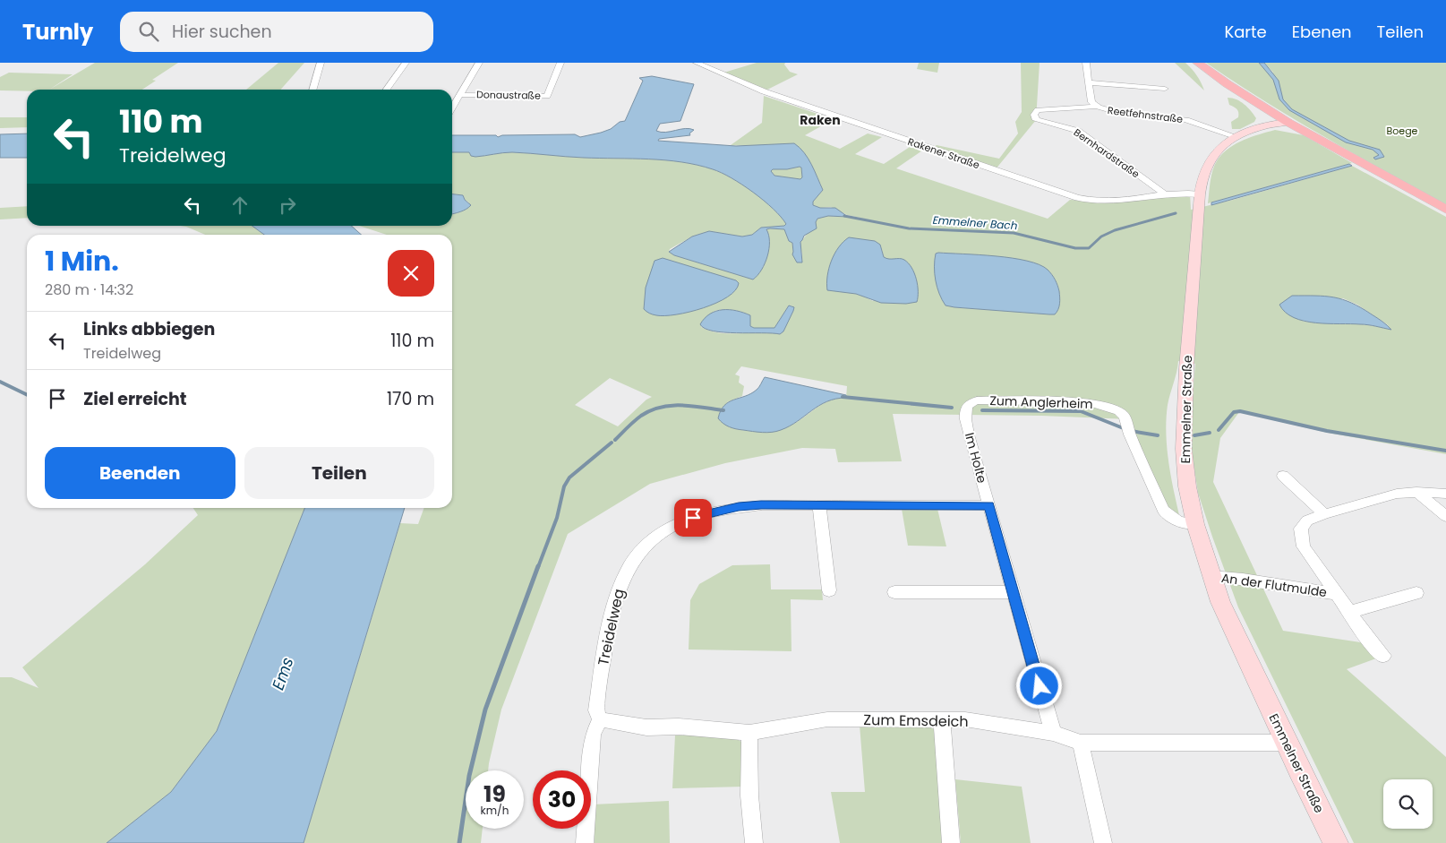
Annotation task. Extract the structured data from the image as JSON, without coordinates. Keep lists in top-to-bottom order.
{
  "streets": {
    "street": [
      "Donaustraße",
      "Reetfehnstraße",
      "Rakener Straße",
      "Bernhardstraße",
      "Zum Anglerheim",
      "Emmelner Straße",
      "Im Holte",
      "An der Flutmulde",
      "Treidelweg",
      "Zum Emsdeich"
    ]
  },
  "crossings": [
    ["Reetfehnstraße", "Bernhardstraße"],
    ["Reetfehnstraße", "Emmelner Straße"],
    ["Rakener Straße", "Bernhardstraße"],
    ["Rakener Straße", "Emmelner Straße"],
    ["Zum Anglerheim", "Emmelner Straße"],
    ["Zum Anglerheim", "Im Holte"],
    ["Emmelner Straße", "An der Flutmulde"],
    ["Emmelner Straße", "Zum Emsdeich"],
    ["Im Holte", "Treidelweg"],
    ["Im Holte", "Zum Emsdeich"],
    ["Treidelweg", "Zum Emsdeich"]
  ],
  "districts": ["Raken"],
  "water": ["Emmelner Bach", "Ems"],
  "parks": ["Boege"],
  "page": {
    "header": "Turnly",
    "search": "Hier suchen",
    "nav": ["Karte", "Ebenen", "Teilen"],
    "turn": ["110 m", "Treidelweg"],
    "heading": ["1 Min.", "280 m · 14:32"],
    "list": [
      {
        "name": "Links abbiegen",
        "note": "Treidelweg",
        "value": "110 m"
      },
      {
        "name": "Ziel erreicht",
        "value": "170 m"
      }
    ],
    "buttons": ["Beenden", "Teilen"],
    "speed": "19 km/h",
    "limit": "30"
  }
}
